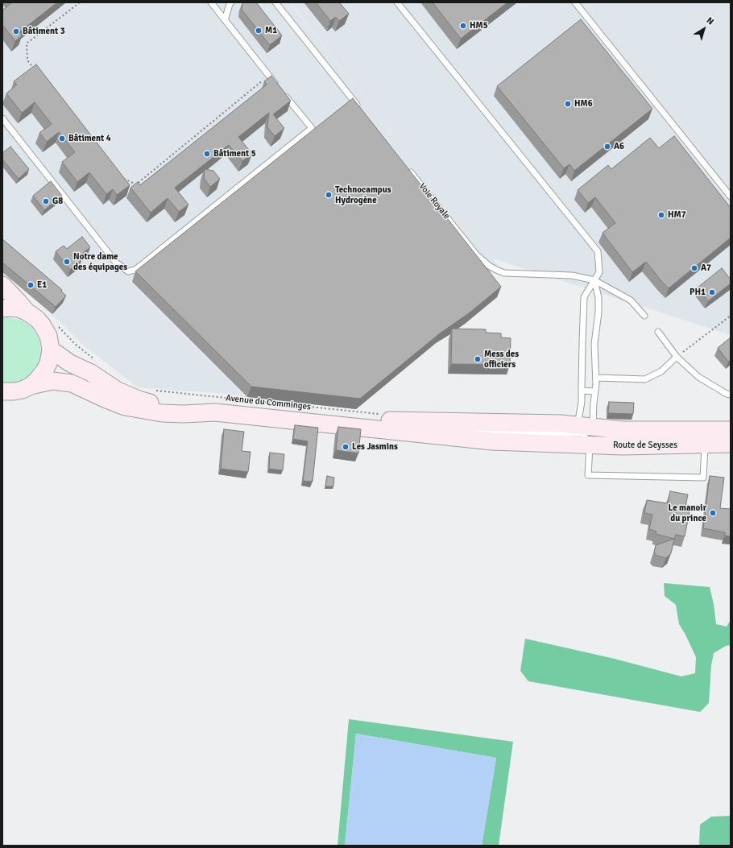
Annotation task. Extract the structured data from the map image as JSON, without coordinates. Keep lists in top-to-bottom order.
{
  "streets": {
    "main road": ["Avenue du Comminges", "Route de Seysses"],
    "lane": ["Voie Royale"]
  },
  "crossings": [
    ["Avenue du Comminges", "Route de Seysses"]
  ],
  "places": [
    "HM5",
    "M1",
    "Bâtiment 3",
    "HM6",
    "Bâtiment 4",
    "A6",
    "Bâtiment 5",
    "Technocampus Hydrogène",
    "G8",
    "HM7",
    "Notre dame des équipages",
    "A7",
    "E1",
    "PH1",
    "Mess des officiers",
    "Les Jasmins",
    "Le manoir du prince"
  ],
  "north": "top right"
}
